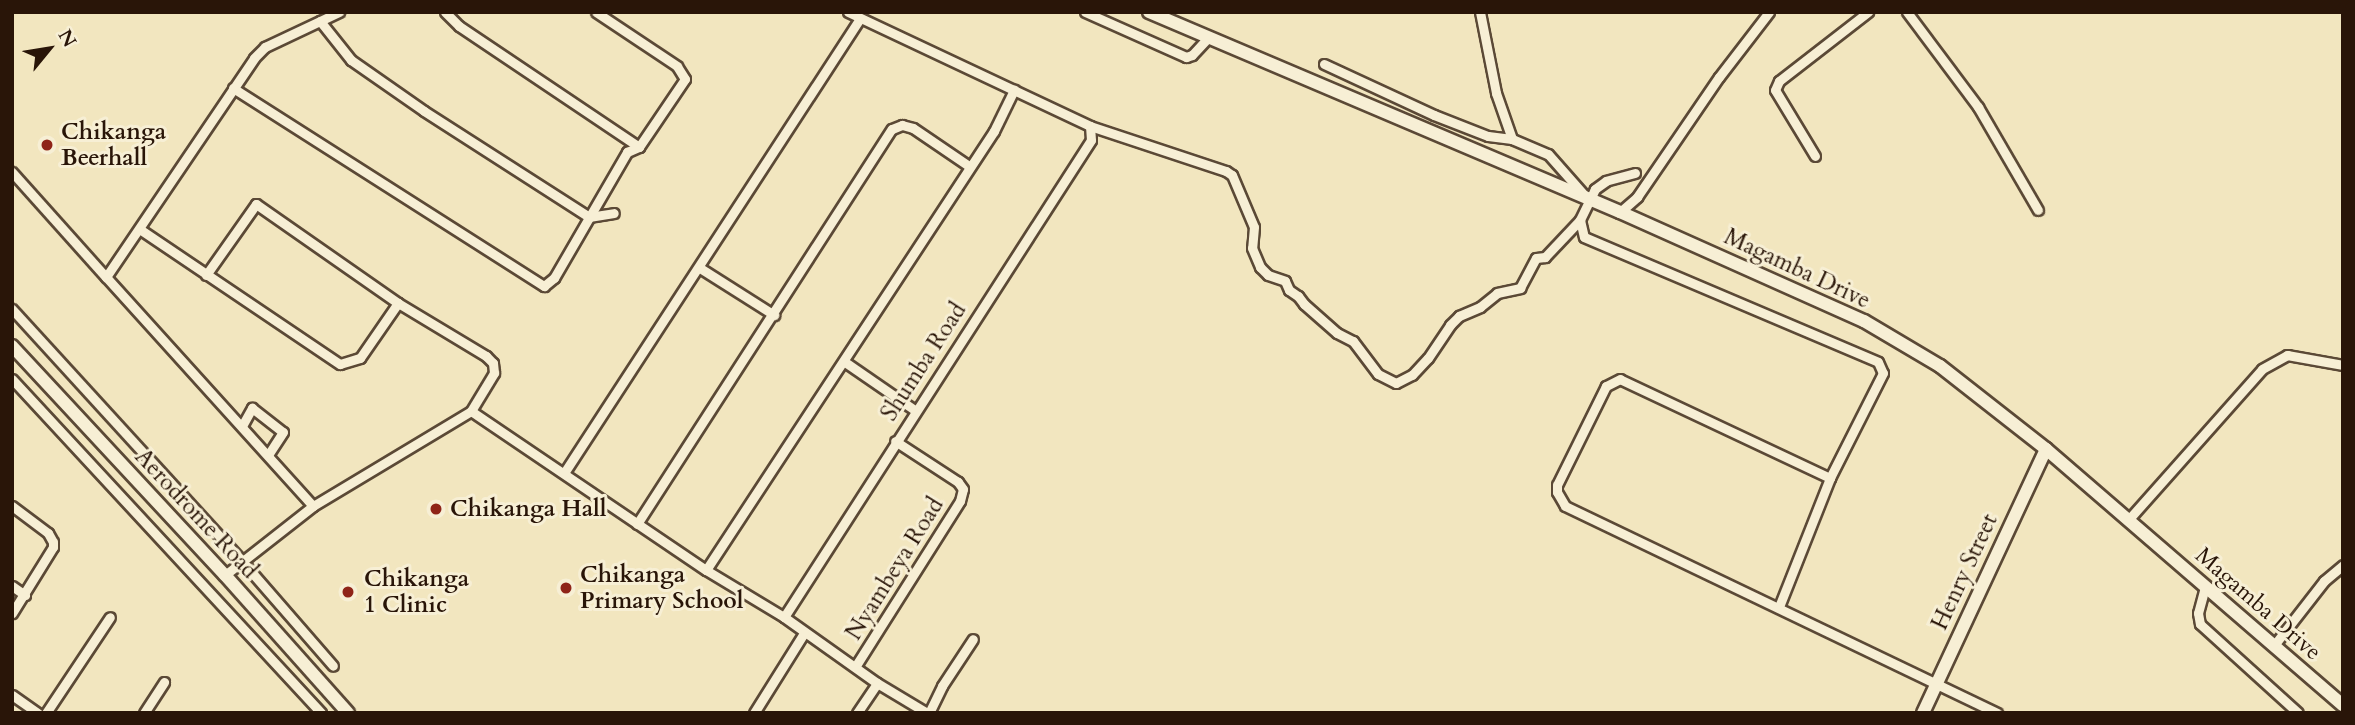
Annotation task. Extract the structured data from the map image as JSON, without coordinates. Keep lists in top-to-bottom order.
{
  "streets": {
    "street": [
      "Magamba Drive",
      "Shumba Road",
      "Aerodrome Road",
      "Nyambeya Road",
      "Henry Street"
    ]
  },
  "crossings": [
    ["Magamba Drive", "Henry Street"],
    ["Shumba Road", "Nyambeya Road"]
  ],
  "places": [
    "Chikanga Beerhall",
    "Chikanga Hall",
    "Chikanga Primary School",
    "Chikanga 1 Clinic"
  ],
  "north": "top right"
}
